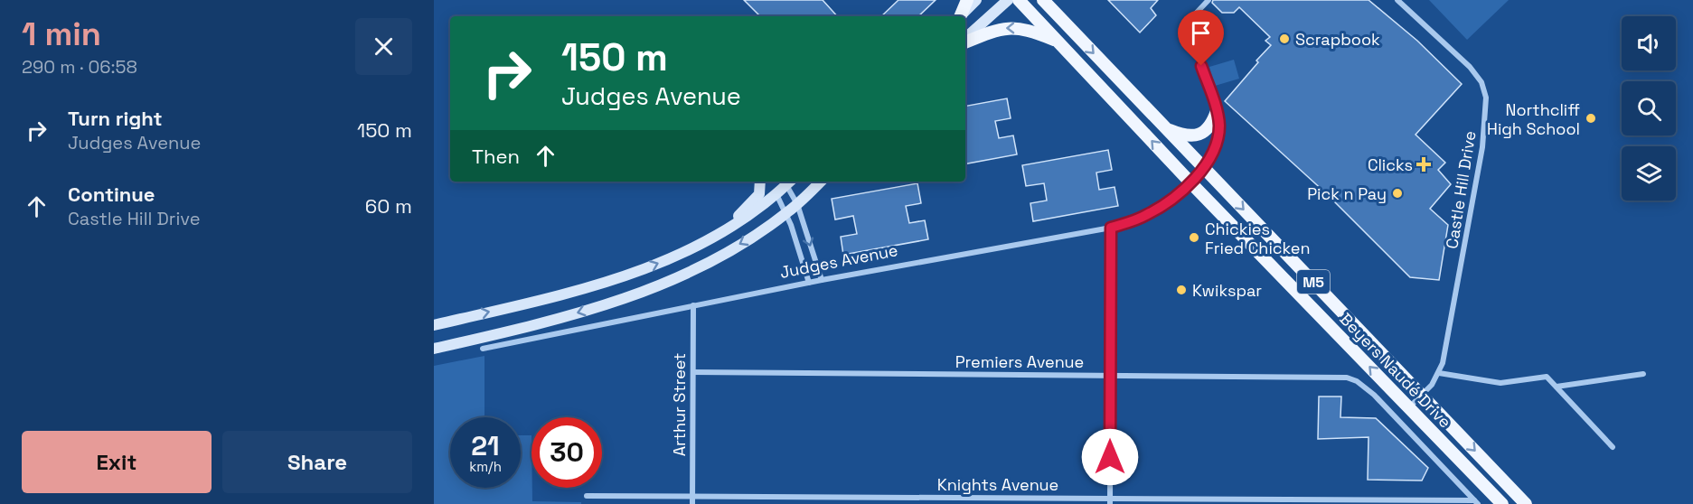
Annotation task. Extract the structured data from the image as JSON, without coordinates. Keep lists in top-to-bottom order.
{
  "streets": {
    "main road": ["M5", "Beyers Naudé Drive"],
    "street": [
      "Castle Hill Drive",
      "Judges Avenue",
      "Premiers Avenue",
      "Arthur Street",
      "Knights Avenue"
    ]
  },
  "crossings": [
    ["Castle Hill Drive", "Beyers Naudé Drive"],
    ["Judges Avenue", "Beyers Naudé Drive"],
    ["Judges Avenue", "Arthur Street"],
    ["Premiers Avenue", "Arthur Street"],
    ["Premiers Avenue", "Knights Avenue"],
    ["Arthur Street", "Knights Avenue"]
  ],
  "places": {
    "other": [
      "Scrapbook",
      "Northcliff High School",
      "Pick n Pay",
      "Chickies Fried Chicken",
      "Kwikspar"
    ],
    "health": ["Clicks"]
  },
  "page": {
    "heading": ["1 min", "290 m · 06:58"],
    "turn": ["150 m", "Judges Avenue"],
    "list": [
      {
        "name": "Turn right",
        "note": "Judges Avenue",
        "value": "150 m"
      },
      {
        "name": "Continue",
        "note": "Castle Hill Drive",
        "value": "60 m"
      }
    ],
    "then": "Then",
    "speed": "21 km/h",
    "limit": "30",
    "buttons": ["Exit", "Share"]
  }
}
